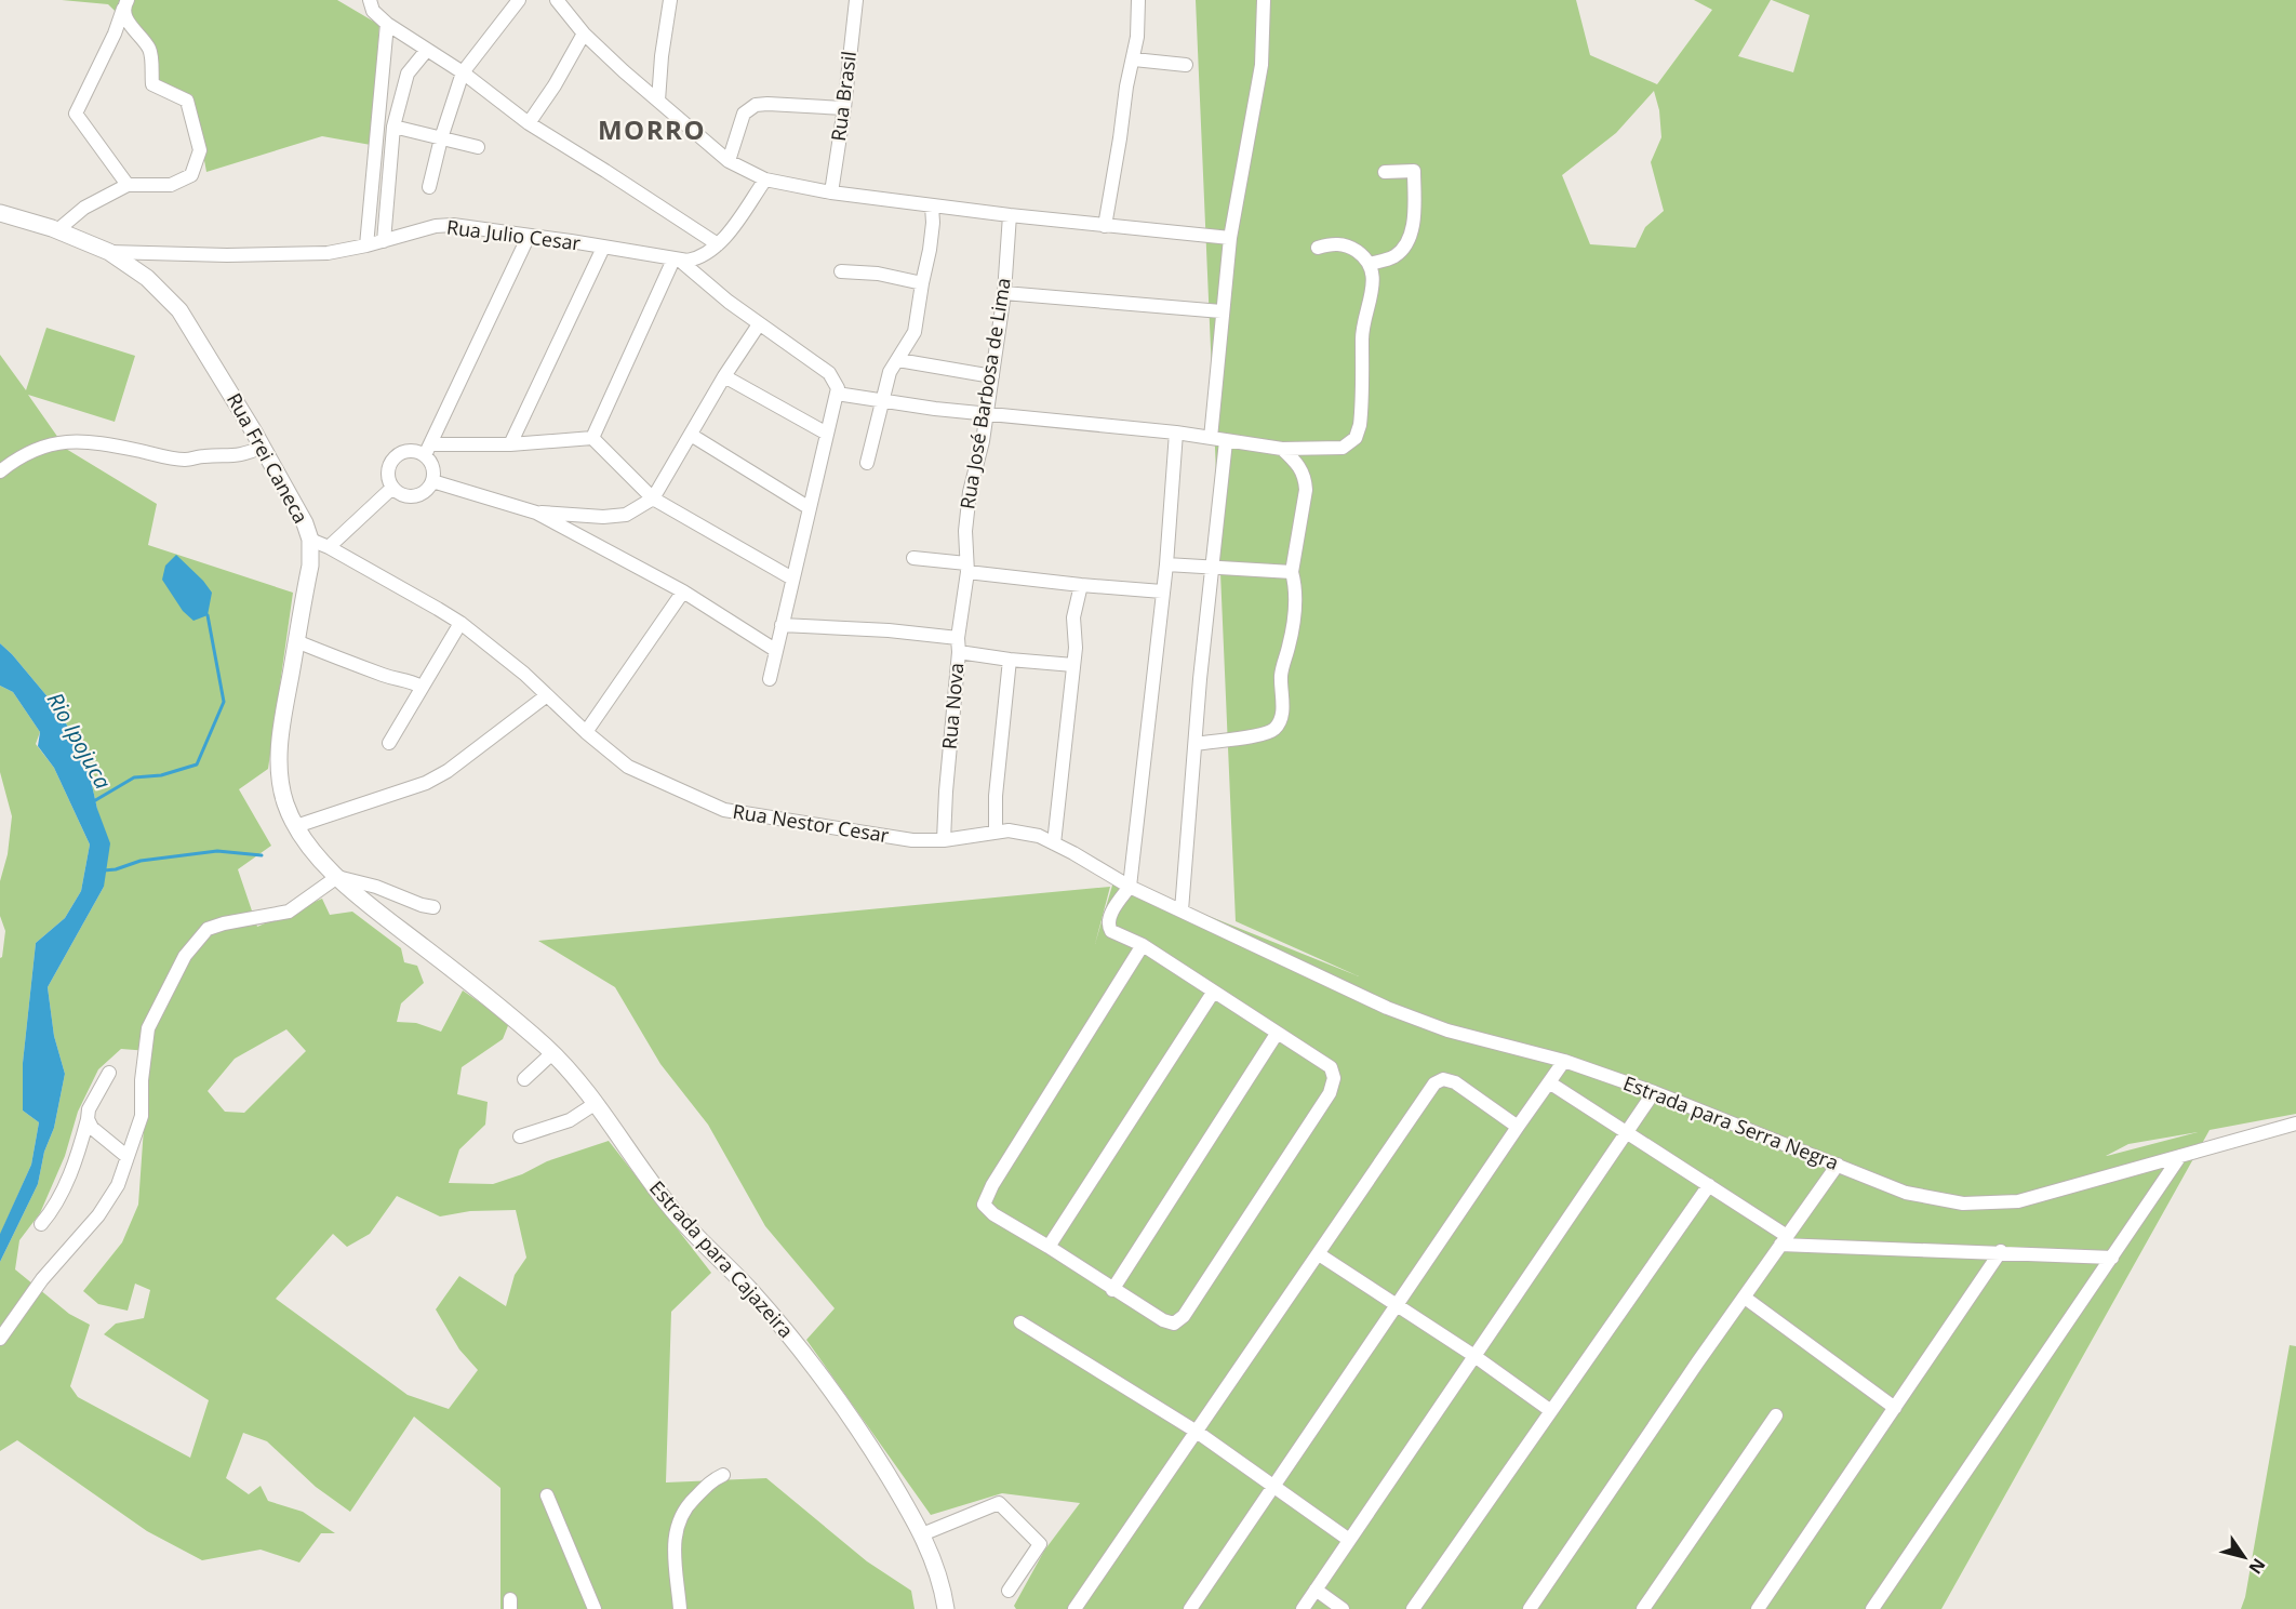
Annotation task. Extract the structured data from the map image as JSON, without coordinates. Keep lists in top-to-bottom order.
{
  "streets": {
    "main road": ["Rua Frei Caneca", "Estrada para Cajazeira"],
    "street": [
      "Rua Brasil",
      "Rua Julio Cesar",
      "Rua José Barbosa de Lima",
      "Rua Nova",
      "Rua Nestor Cesar",
      "Estrada para Serra Negra"
    ]
  },
  "crossings": [
    ["Rua Julio Cesar", "Rua Frei Caneca"],
    ["Rua José Barbosa de Lima", "Rua Nova"],
    ["Rua Frei Caneca", "Rua Nestor Cesar"],
    ["Rua Frei Caneca", "Estrada para Cajazeira"],
    ["Rua Nova", "Rua Nestor Cesar"],
    ["Rua Nestor Cesar", "Estrada para Serra Negra"]
  ],
  "districts": ["MORRO"],
  "water": ["Rio Ipojuca"],
  "north": "bottom right"
}
